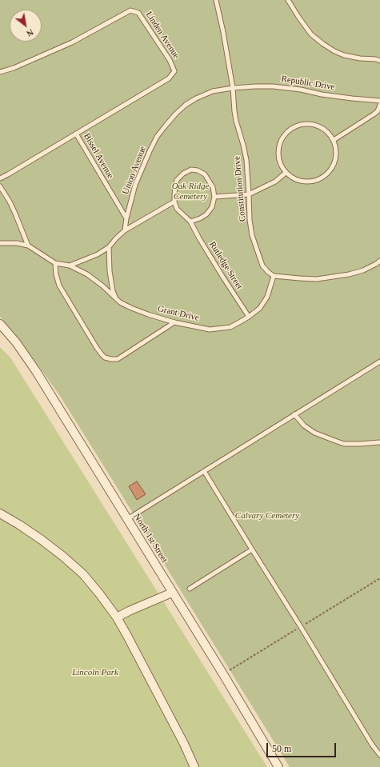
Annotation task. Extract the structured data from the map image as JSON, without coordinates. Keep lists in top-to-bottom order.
{
  "streets": {
    "street": ["North 1st Street"],
    "lane": [
      "Linden Avenue",
      "Republic Drive",
      "Bissel Avenue",
      "Union Avenue",
      "Constitution Drive",
      "Rutledge Street",
      "Grant Drive"
    ]
  },
  "crossings": [
    ["Linden Avenue", "Bissel Avenue"],
    ["Republic Drive", "Union Avenue"],
    ["Republic Drive", "Constitution Drive"],
    ["Bissel Avenue", "Union Avenue"],
    ["Union Avenue", "Constitution Drive"],
    ["Constitution Drive", "Grant Drive"],
    ["Rutledge Street", "Grant Drive"]
  ],
  "parks": ["Oak Ridge Cemetery", "Calvary Cemetery", "Lincoln Park"],
  "scale_bar": "50 m",
  "north": "bottom right"
}
